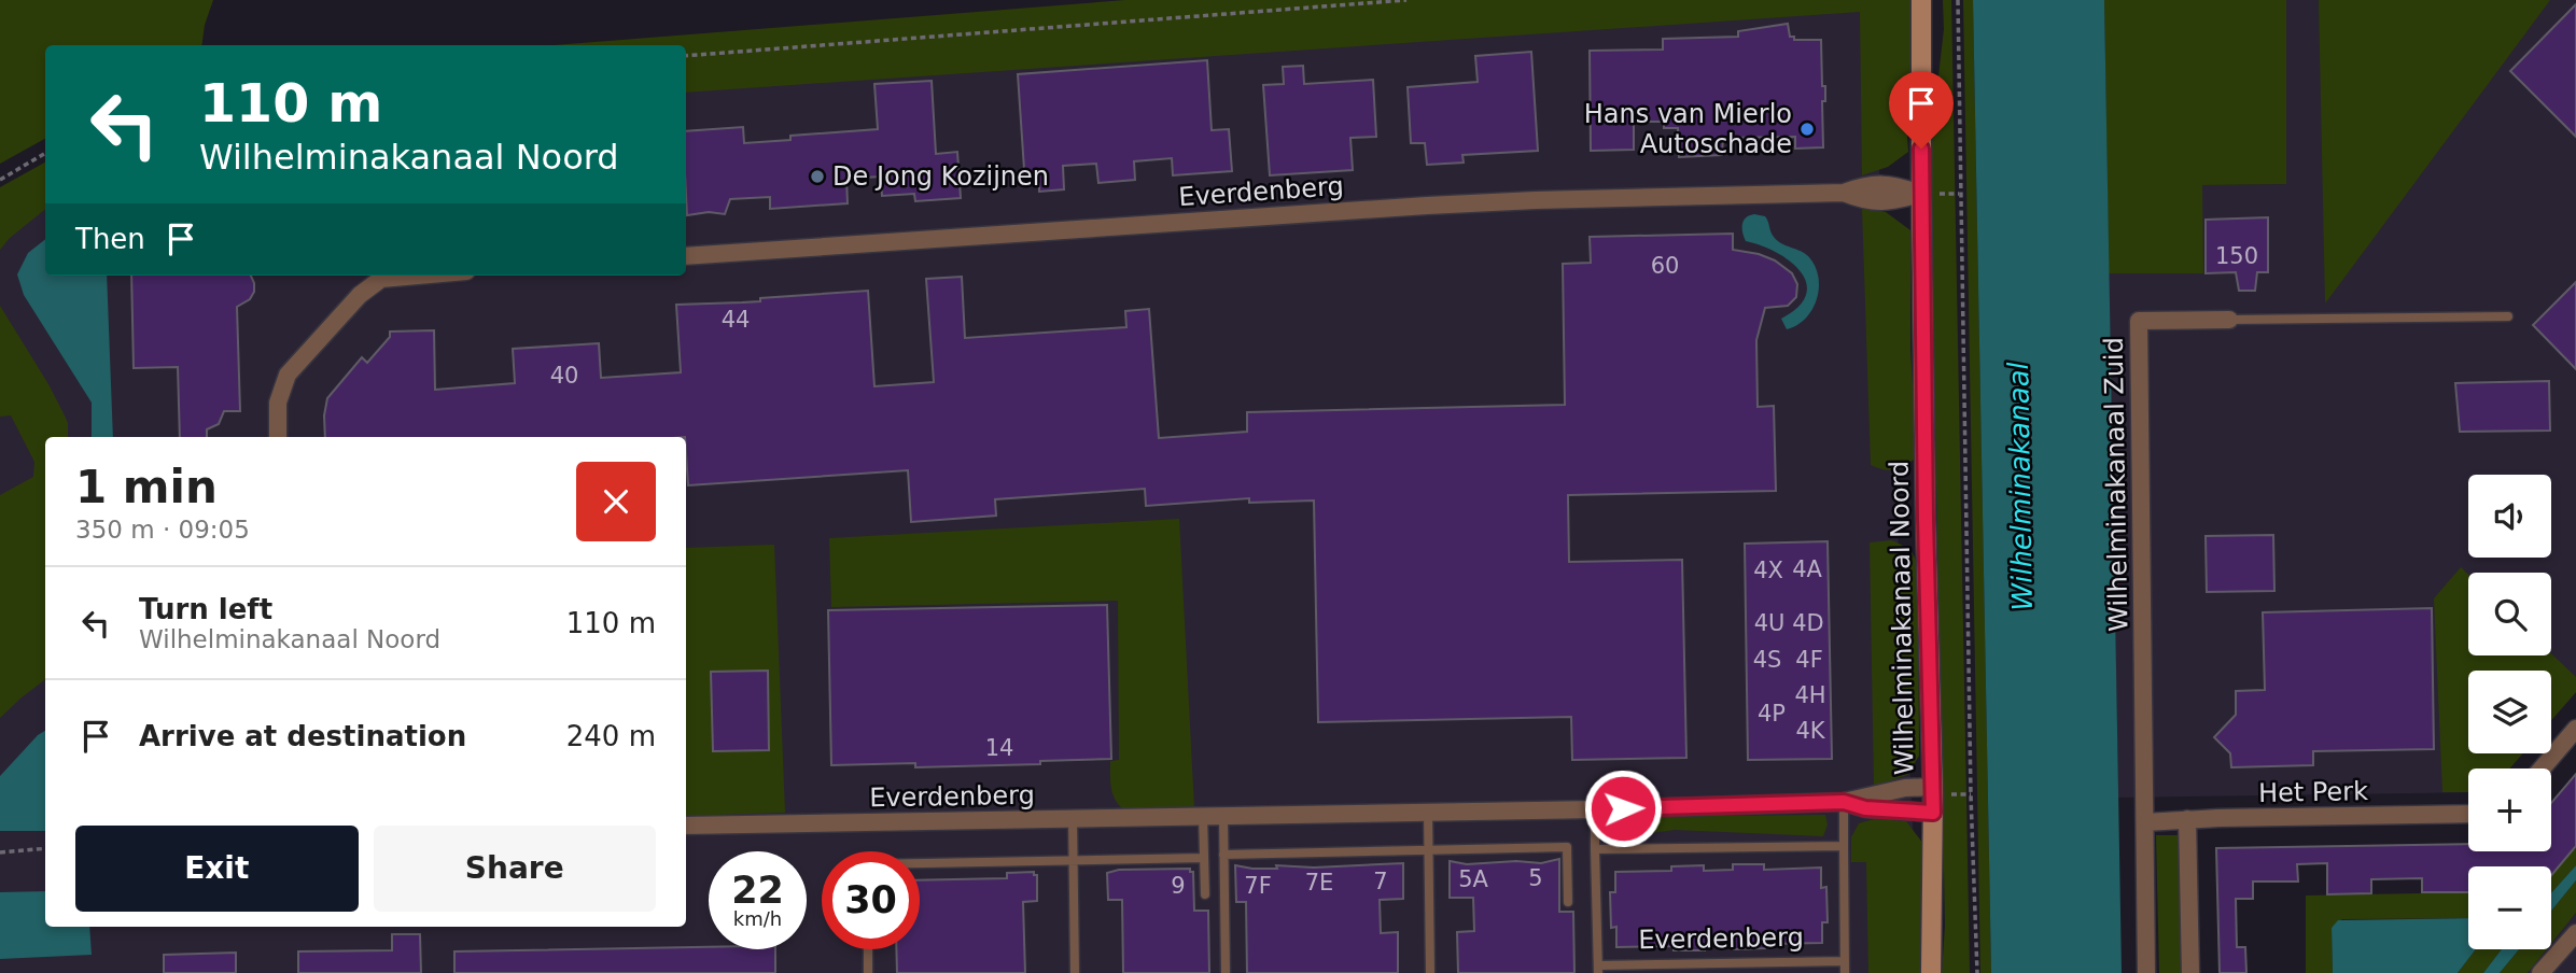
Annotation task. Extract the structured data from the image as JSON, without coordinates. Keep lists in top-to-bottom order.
{
  "streets": {
    "street": [
      "Everdenberg",
      "Wilhelminakanaal Zuid",
      "Wilhelminakanaal Noord",
      "Het Perk"
    ]
  },
  "crossings": [
    ["Everdenberg", "Wilhelminakanaal Noord"],
    ["Wilhelminakanaal Zuid", "Het Perk"]
  ],
  "water": ["Wilhelminakanaal"],
  "places": ["Hans van Mierlo Autoschade", "De Jong Kozijnen"],
  "house_numbers": [
    "150",
    "60",
    "44",
    "40",
    "4A",
    "4X",
    "4U",
    "4D",
    "4S",
    "4F",
    "4H",
    "4P",
    "4K",
    "14",
    "5",
    "5A",
    "7",
    "7E",
    "9",
    "7F"
  ],
  "page": {
    "turn": ["110 m", "Wilhelminakanaal Noord"],
    "then": "Then",
    "heading": ["1 min", "350 m · 09:05"],
    "map_buttons": ["+", "−"],
    "list": [
      {
        "name": "Turn left",
        "note": "Wilhelminakanaal Noord",
        "value": "110 m"
      },
      {
        "name": "Arrive at destination",
        "value": "240 m"
      }
    ],
    "buttons": ["Exit", "Share"],
    "speed": "22 km/h",
    "limit": "30"
  }
}
